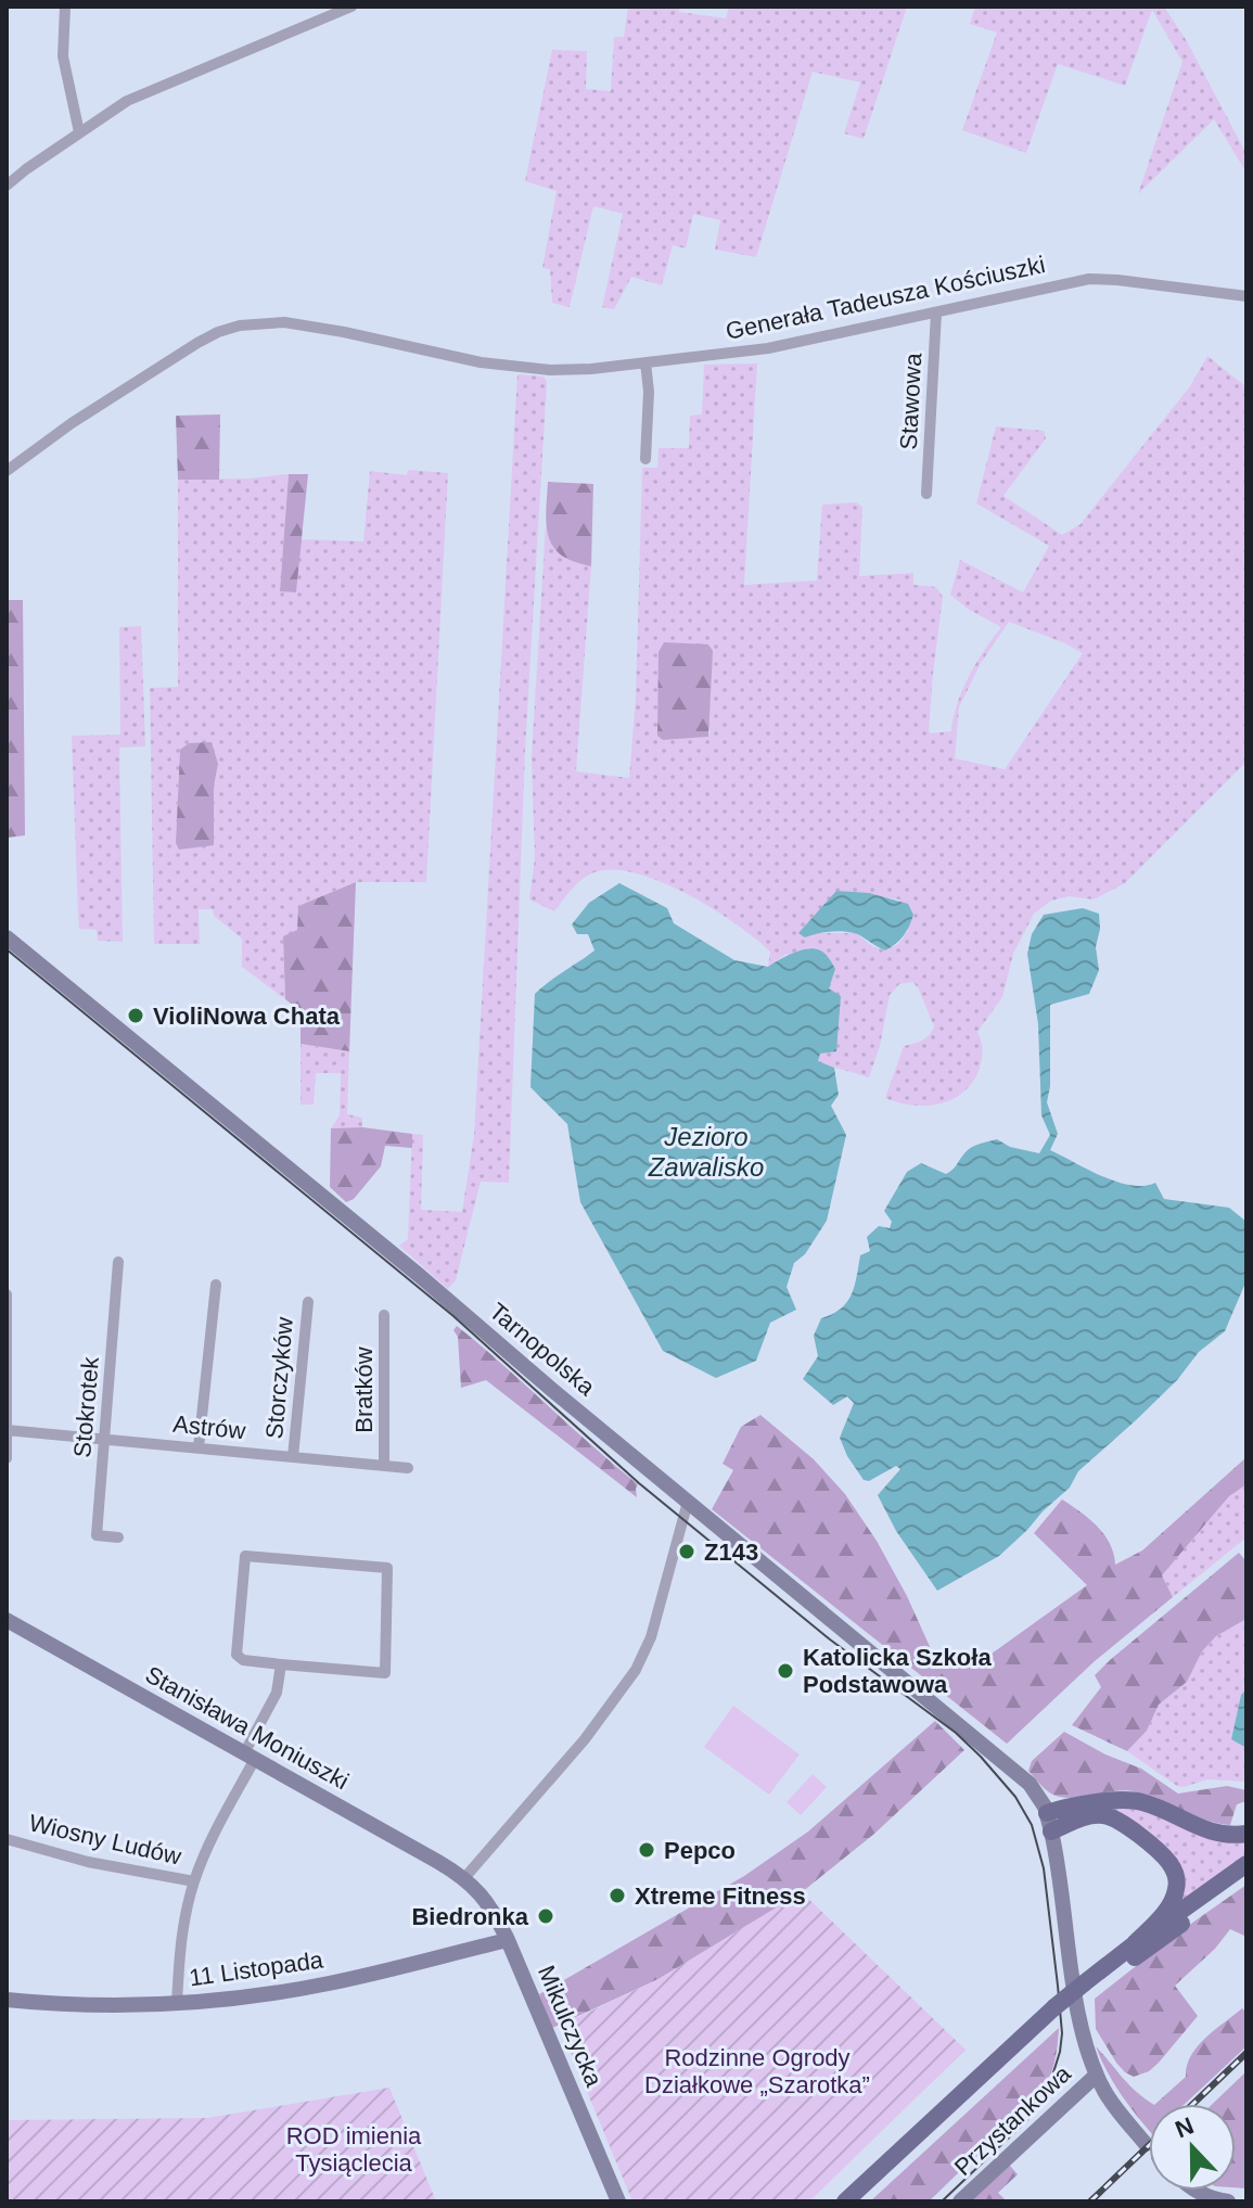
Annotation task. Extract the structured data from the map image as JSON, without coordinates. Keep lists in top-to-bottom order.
{
  "streets": {
    "main road": [
      "Tarnopolska",
      "Stanisława Moniuszki",
      "11 Listopada",
      "Mikulczycka",
      "Przystankowa"
    ],
    "street": [
      "Generała Tadeusza Kościuszki",
      "Stawowa",
      "Storczyków",
      "Bratków",
      "Stokrotek",
      "Astrów",
      "Wiosny Ludów"
    ]
  },
  "crossings": [
    ["Generała Tadeusza Kościuszki", "Stawowa"],
    ["Storczyków", "Astrów"],
    ["Bratków", "Astrów"],
    ["Stokrotek", "Astrów"],
    ["Stanisława Moniuszki", "Mikulczycka"],
    ["11 Listopada", "Mikulczycka"]
  ],
  "water": ["Jezioro Zawalisko"],
  "parks": ["Rodzinne Ogrody Działkowe „Szarotka”", "ROD imienia Tysiąclecia"],
  "places": [
    "VioliNowa Chata",
    "Z143",
    "Katolicka Szkoła Podstawowa",
    "Pepco",
    "Xtreme Fitness",
    "Biedronka"
  ],
  "north": "top"
}
